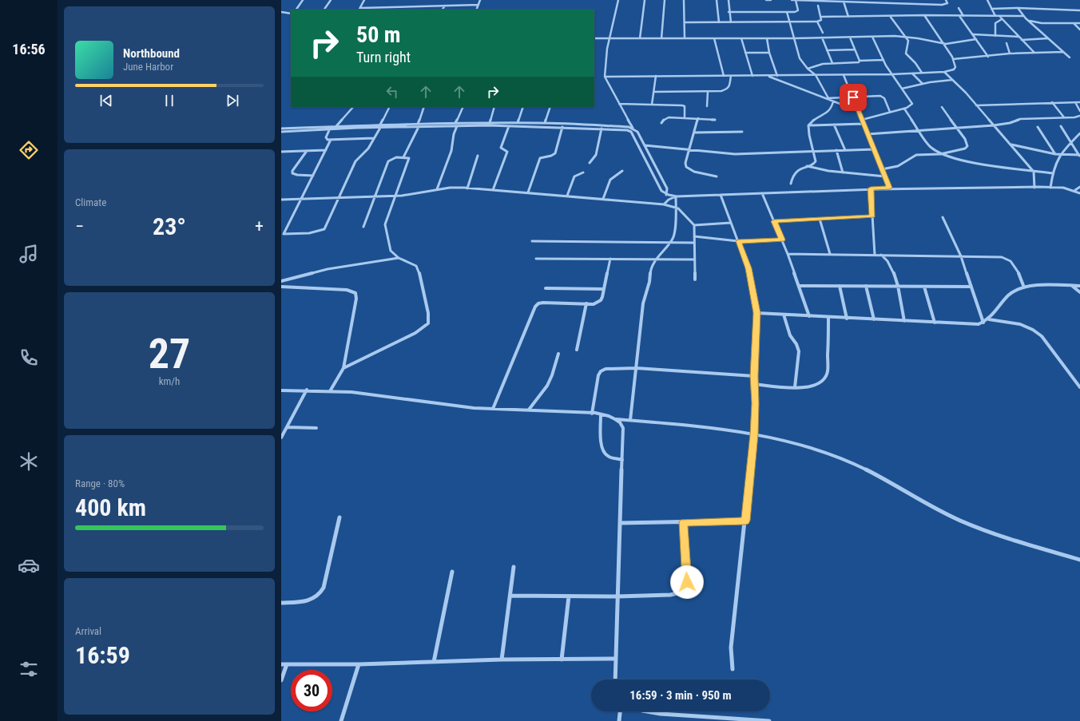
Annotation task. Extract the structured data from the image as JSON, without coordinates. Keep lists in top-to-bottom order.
{
  "page": {
    "tabs": "16:56",
    "turn": ["50 m", "Turn right"],
    "song": ["Northbound", "June Harbor"],
    "tile": [
      "Climate",
      ["27", "km/h"],
      ["Range · 80%", "400 km"],
      ["Arrival", "16:59"]
    ],
    "heat": ["−", "23°", "+"],
    "limit": "30",
    "trip": "16:59 · 3 min · 950 m"
  }
}
